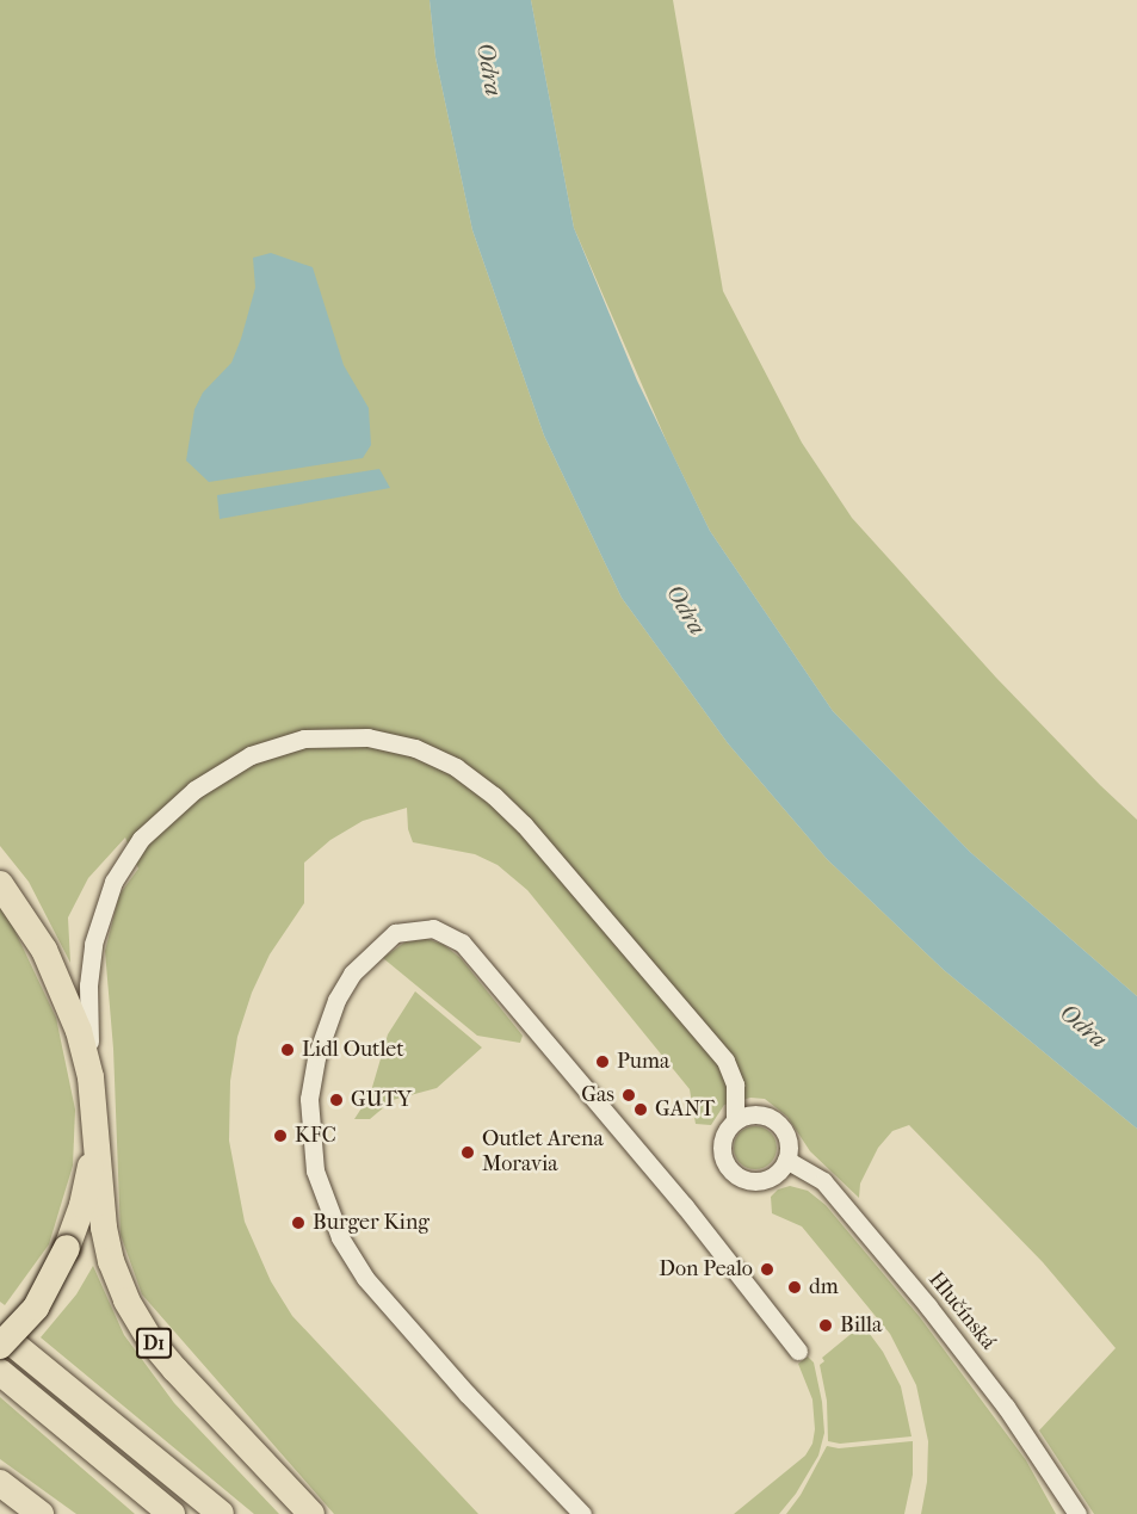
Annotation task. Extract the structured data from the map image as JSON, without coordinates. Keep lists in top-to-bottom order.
{
  "streets": {
    "highway": ["D1"],
    "street": ["Hlučínská"]
  },
  "water": ["Odra"],
  "places": [
    "Lidl Outlet",
    "Puma",
    "Gas",
    "GUTY",
    "GANT",
    "KFC",
    "Outlet Arena Moravia",
    "Burger King",
    "Don Pealo",
    "dm",
    "Billa"
  ]
}
